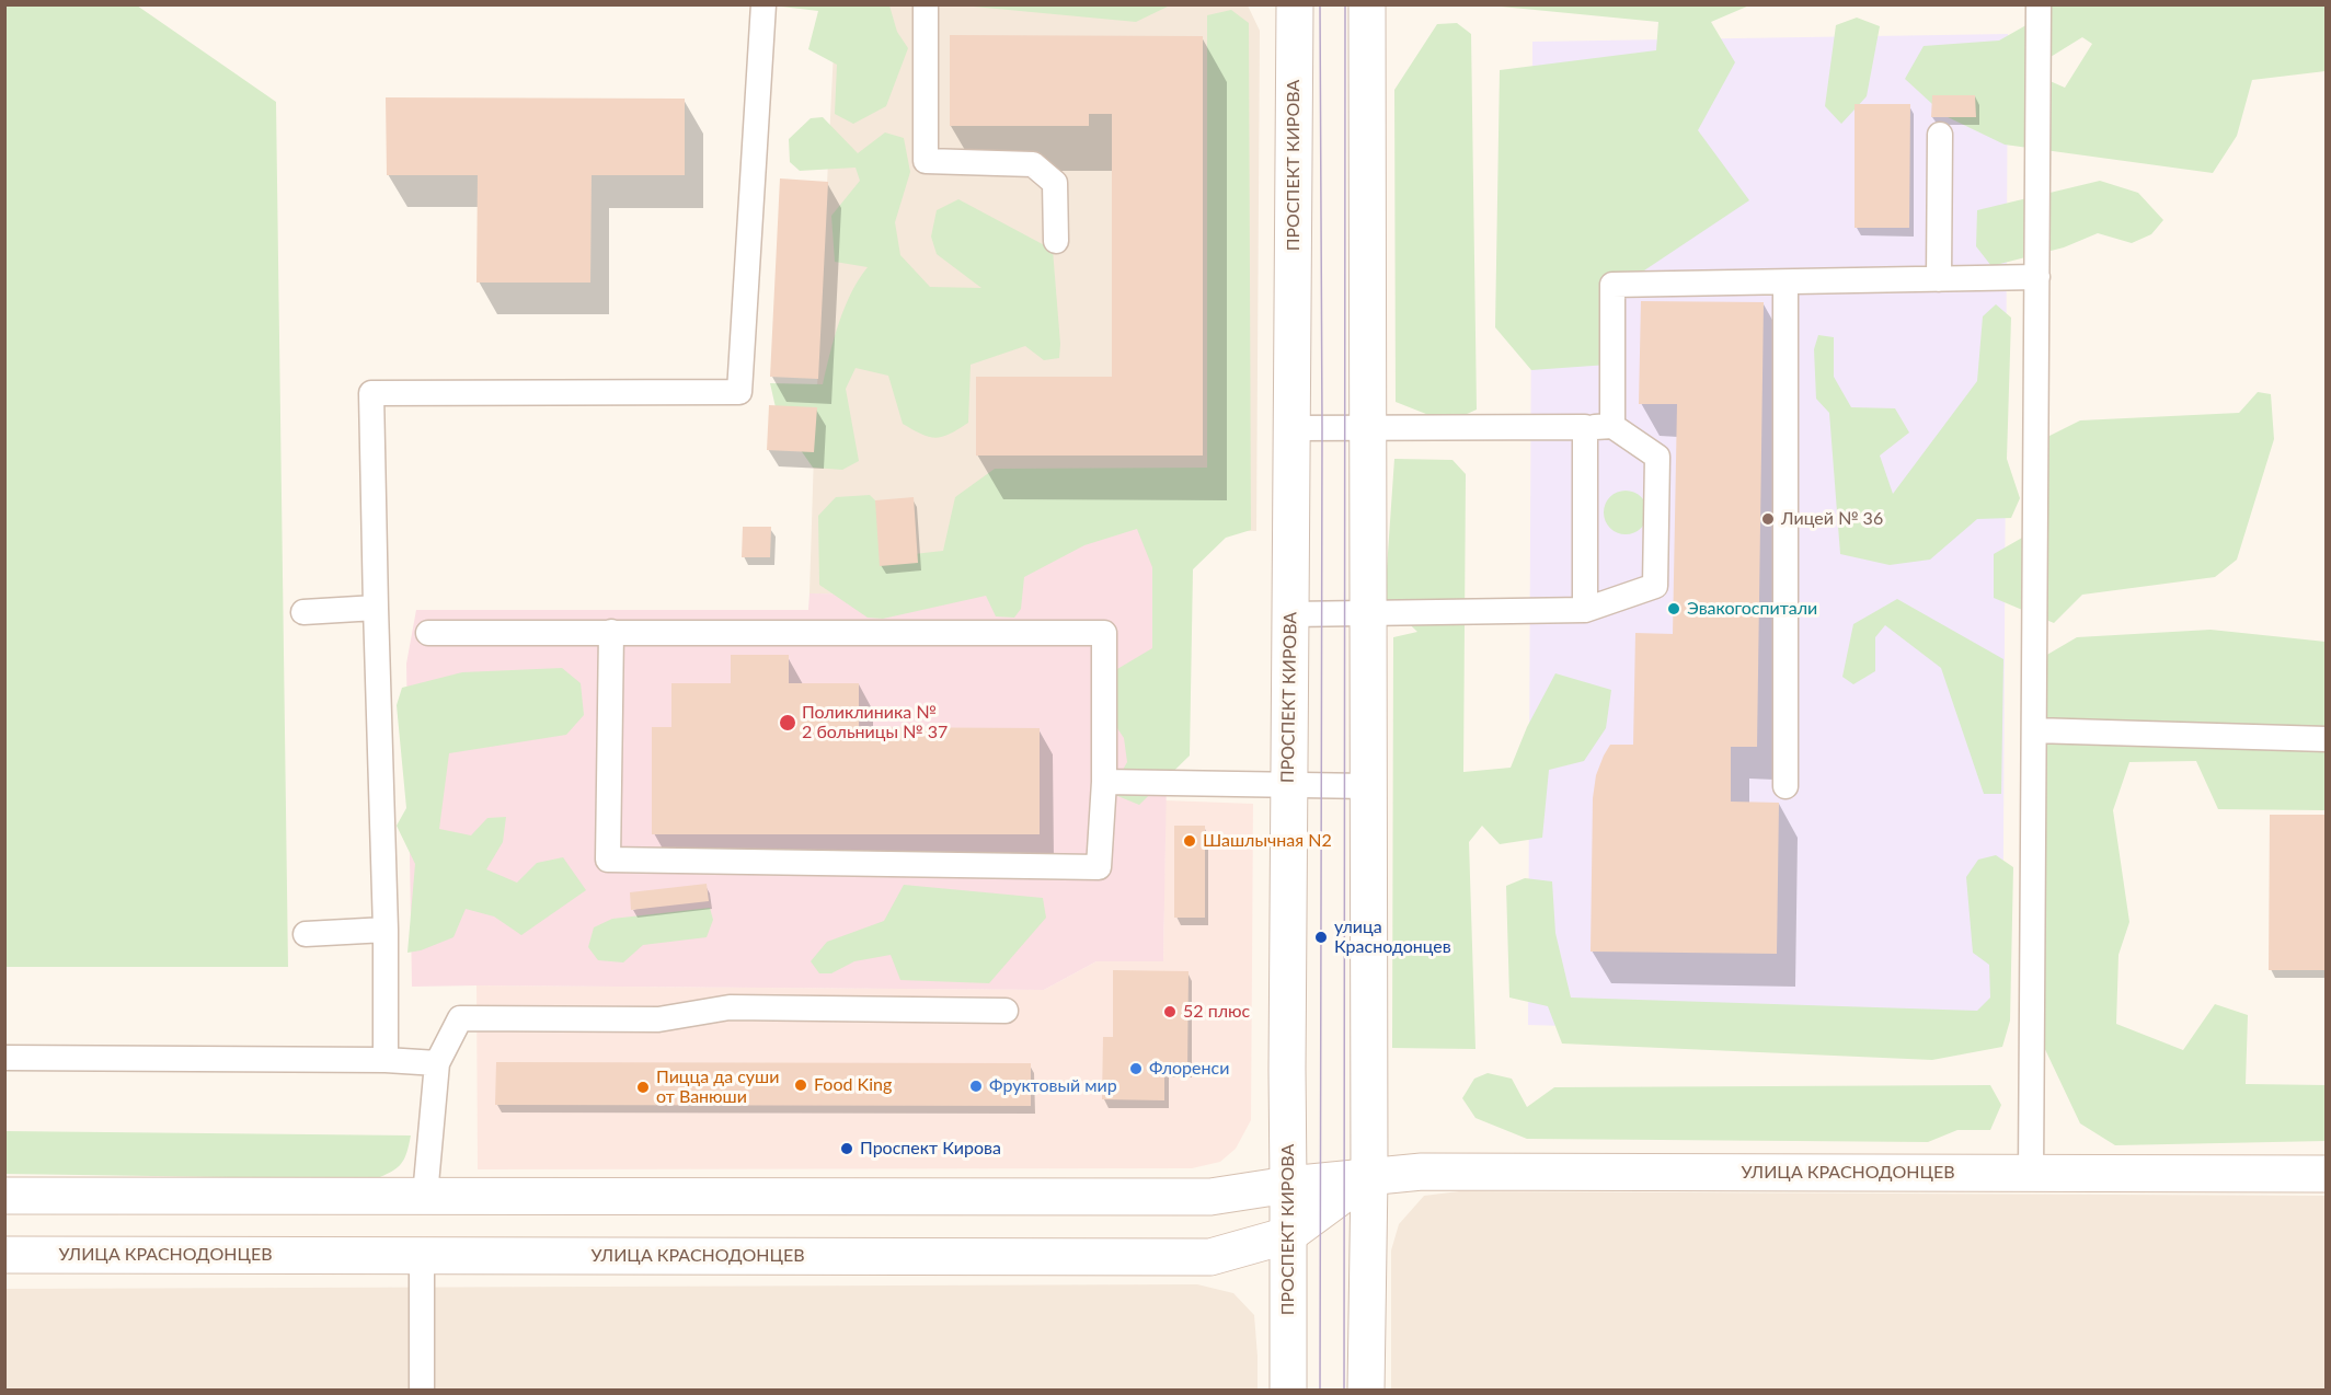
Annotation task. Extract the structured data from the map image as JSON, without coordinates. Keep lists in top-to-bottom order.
{
  "streets": {
    "main road": ["ПРОСПЕКТ КИРОВА", "УЛИЦА КРАСНОДОНЦЕВ"]
  },
  "crossings": [
    ["ПРОСПЕКТ КИРОВА", "УЛИЦА КРАСНОДОНЦЕВ"]
  ],
  "places": [
    "Лицей № 36",
    "Эвакогоспитали",
    "Поликлиника № 2 больницы № 37",
    "Шашлычная N2",
    "улица Краснодонцев",
    "52 плюс",
    "Флоренси",
    "Food King",
    "Фруктовый мир",
    "Пицца да суши от Ванюши",
    "Проспект Кирова"
  ]
}
